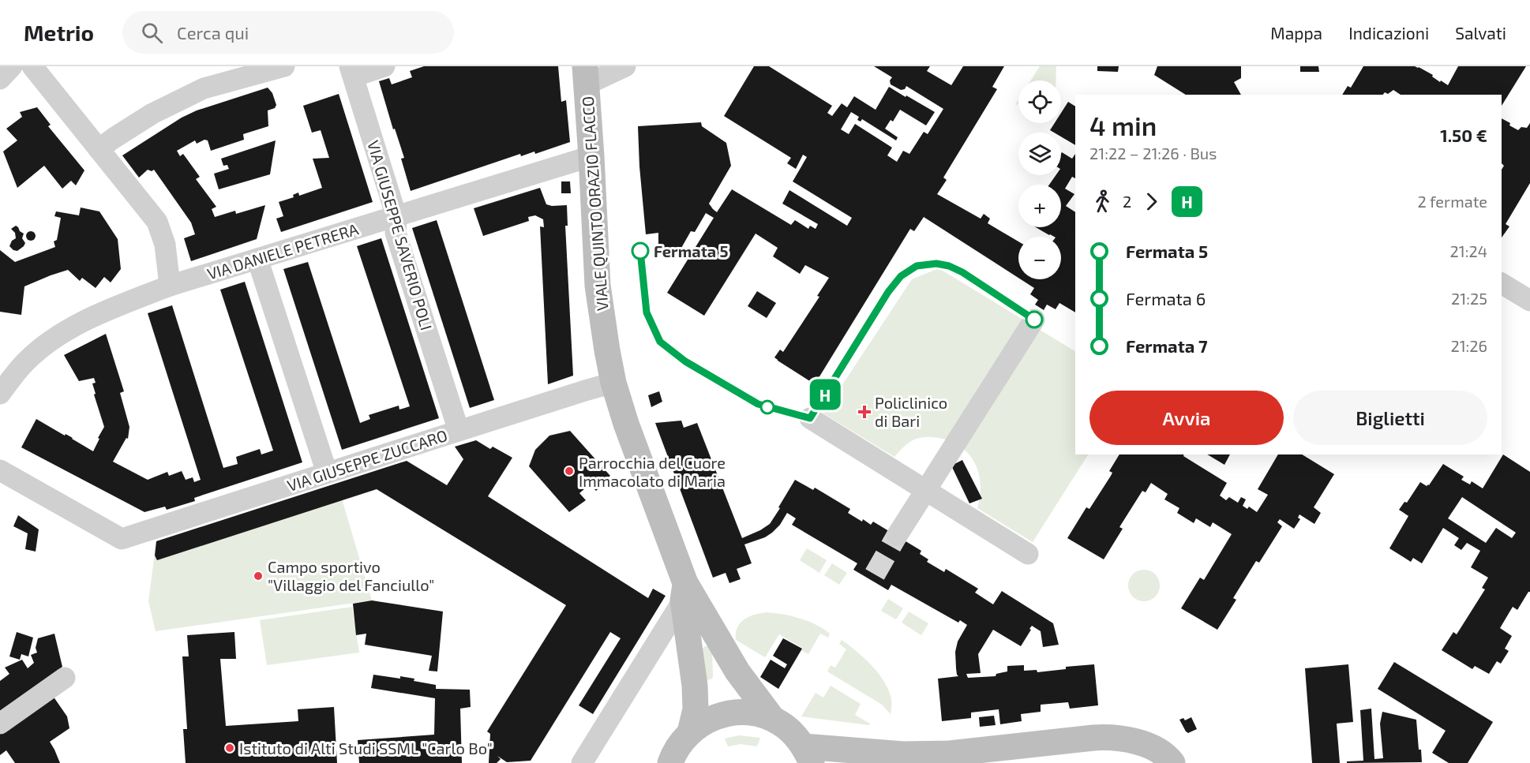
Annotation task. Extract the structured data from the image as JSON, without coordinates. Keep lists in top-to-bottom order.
{
  "streets": {
    "street": [
      "VIALE QUINTO ORAZIO FLACCO",
      "VIA GIUSEPPE SAVERIO POLI",
      "VIA DANIELE PETRERA",
      "VIA GIUSEPPE ZUCCARO"
    ]
  },
  "crossings": [
    ["VIALE QUINTO ORAZIO FLACCO", "VIA DANIELE PETRERA"],
    ["VIALE QUINTO ORAZIO FLACCO", "VIA GIUSEPPE ZUCCARO"],
    ["VIA GIUSEPPE SAVERIO POLI", "VIA DANIELE PETRERA"],
    ["VIA GIUSEPPE SAVERIO POLI", "VIA GIUSEPPE ZUCCARO"]
  ],
  "places": {
    "other": [
      "Fermata 5",
      "Parrocchia del Cuore Immacolato di Maria",
      "Campo sportivo \"Villaggio del Fanciullo\"",
      "Istituto di Alti Studi SSML \"Carlo Bo\""
    ],
    "health": ["Policlinico di Bari"]
  },
  "lines": ["bus line H"],
  "page": {
    "header": "Metrio",
    "search": "Cerca qui",
    "nav": ["Mappa", "Indicazioni", "Salvati"],
    "on_map": "H",
    "map_buttons": ["+", "−"],
    "heading": ["4 min", "21:22 – 21:26 · Bus", "1.50 €"],
    "legs": ["2", "H", "2 fermate"],
    "list": [
      {
        "name": "Fermata 5",
        "value": "21:24"
      },
      {
        "name": "Fermata 6",
        "value": "21:25"
      },
      {
        "name": "Fermata 7",
        "value": "21:26"
      }
    ],
    "buttons": ["Avvia", "Biglietti"]
  }
}
